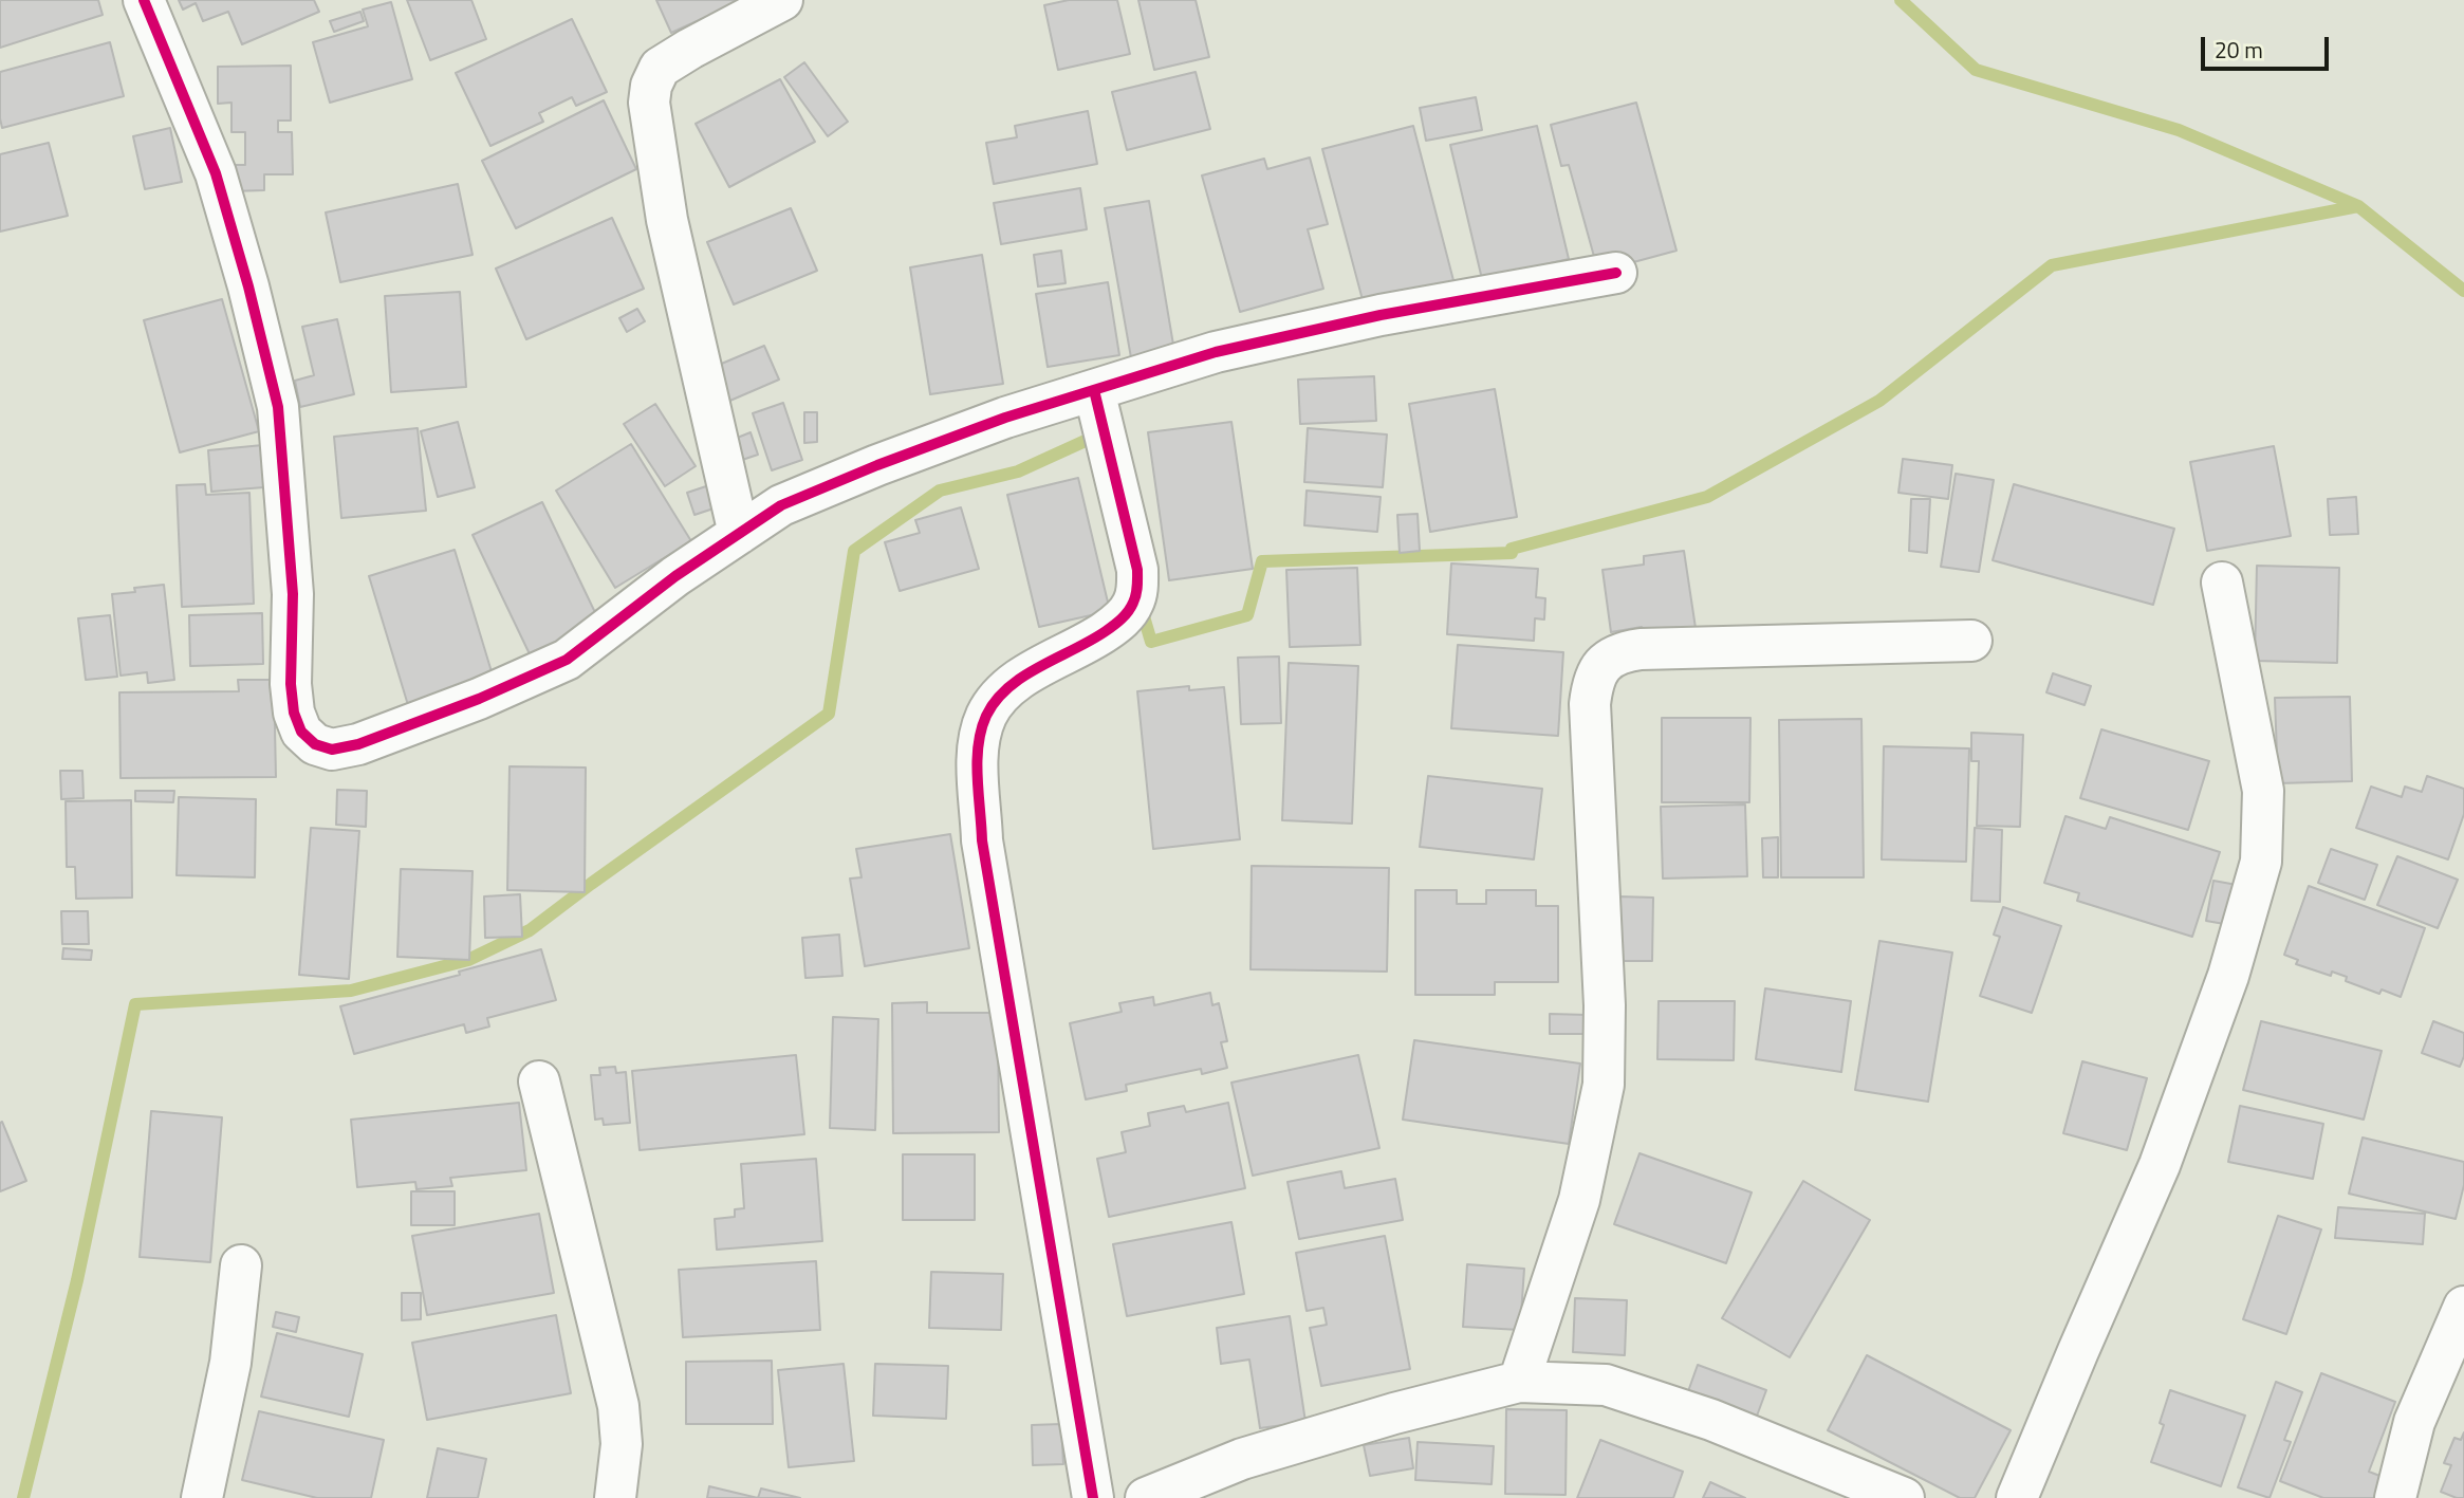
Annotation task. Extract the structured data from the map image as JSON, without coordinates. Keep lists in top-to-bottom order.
{
  "scale_bar": "20 m"
}
